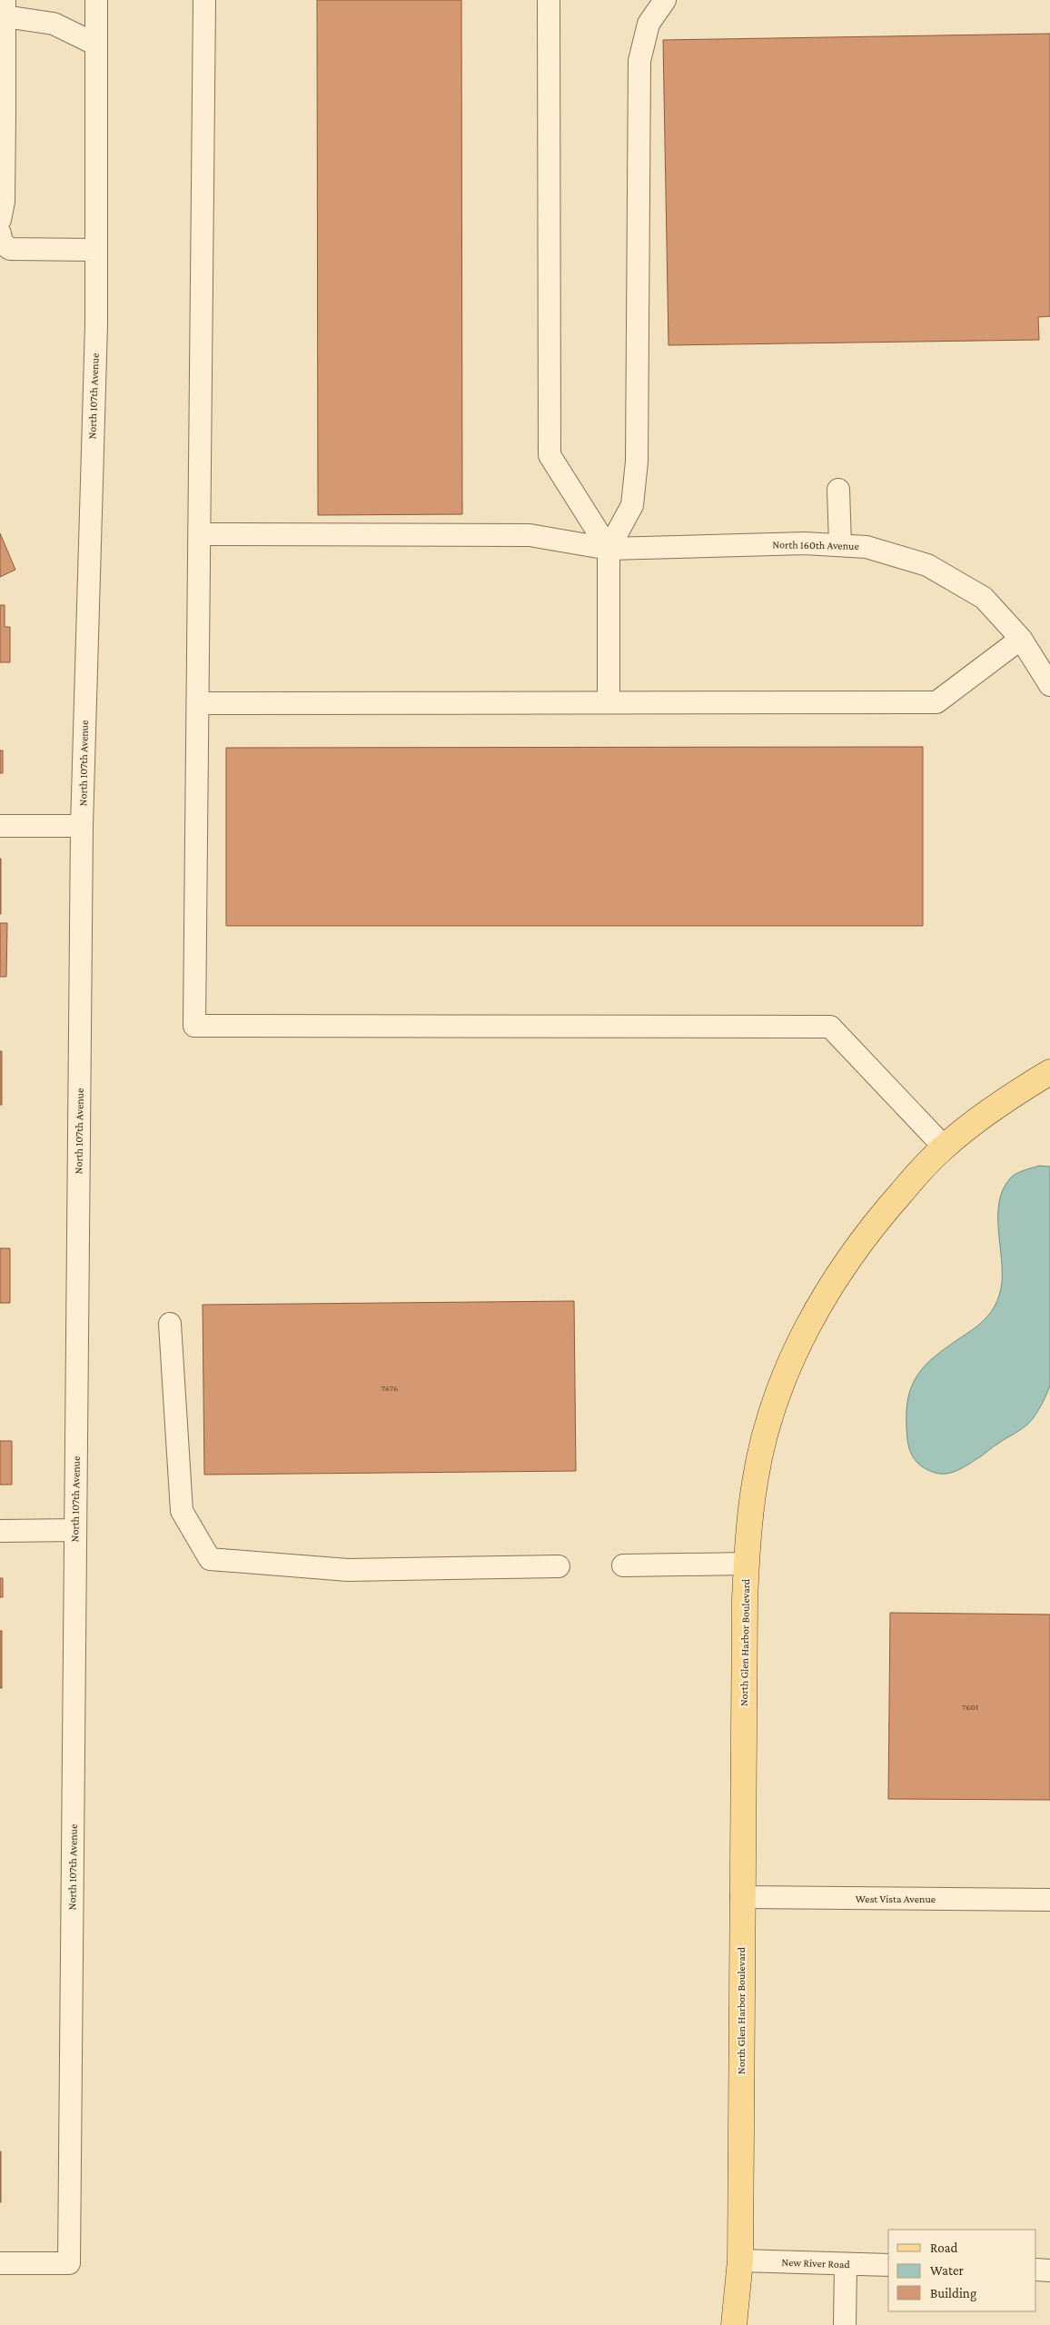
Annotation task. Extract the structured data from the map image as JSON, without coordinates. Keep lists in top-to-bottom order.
{
  "streets": {
    "main road": ["North Glen Harbor Boulevard"],
    "street": [
      "North 107th Avenue",
      "North 160th Avenue",
      "West Vista Avenue",
      "New River Road"
    ]
  },
  "crossings": [
    ["North Glen Harbor Boulevard", "West Vista Avenue"],
    ["North Glen Harbor Boulevard", "New River Road"]
  ],
  "house_numbers": ["7676", "7601"],
  "legend": ["Road", "Water", "Building"]
}
